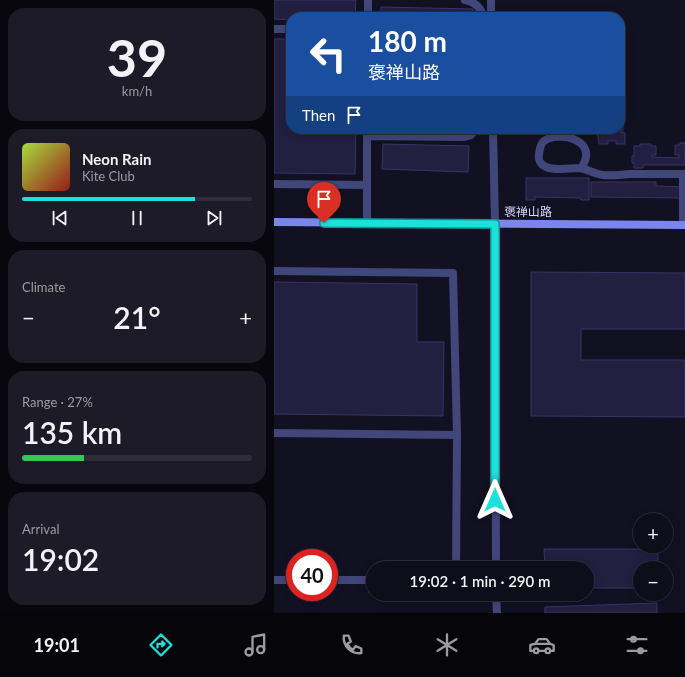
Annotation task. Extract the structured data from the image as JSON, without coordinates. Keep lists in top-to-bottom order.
{
  "streets": {
    "main road": ["褒禅山路"]
  },
  "page": {
    "tile": [
      ["39", "km/h"],
      "Climate",
      ["Range · 27%", "135 km"],
      ["Arrival", "19:02"]
    ],
    "turn": ["180 m", "褒禅山路"],
    "then": "Then",
    "song": ["Neon Rain", "Kite Club"],
    "heat": ["−", "21°", "+"],
    "map_buttons": ["+", "−"],
    "limit": "40",
    "trip": "19:02 · 1 min · 290 m",
    "tabs": "19:01"
  }
}
